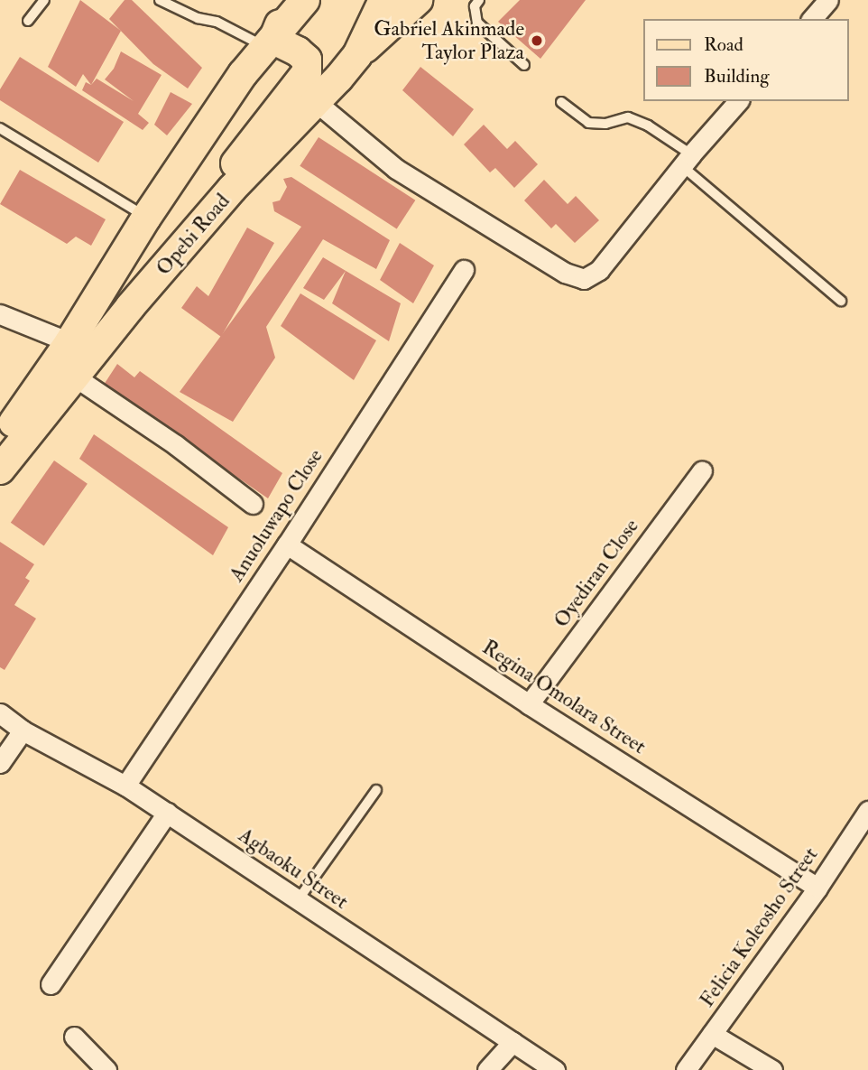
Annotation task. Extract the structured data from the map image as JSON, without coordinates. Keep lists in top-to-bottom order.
{
  "streets": {
    "main road": ["Opebi Road"],
    "street": [
      "Anuoluwapo Close",
      "Oyediran Close",
      "Regina Omolara Street",
      "Agbaoku Street",
      "Felicia Koleosho Street"
    ]
  },
  "crossings": [
    ["Anuoluwapo Close", "Regina Omolara Street"],
    ["Anuoluwapo Close", "Agbaoku Street"],
    ["Oyediran Close", "Regina Omolara Street"],
    ["Regina Omolara Street", "Felicia Koleosho Street"]
  ],
  "places": ["Gabriel Akinmade Taylor Plaza"],
  "legend": ["Road", "Building"]
}
